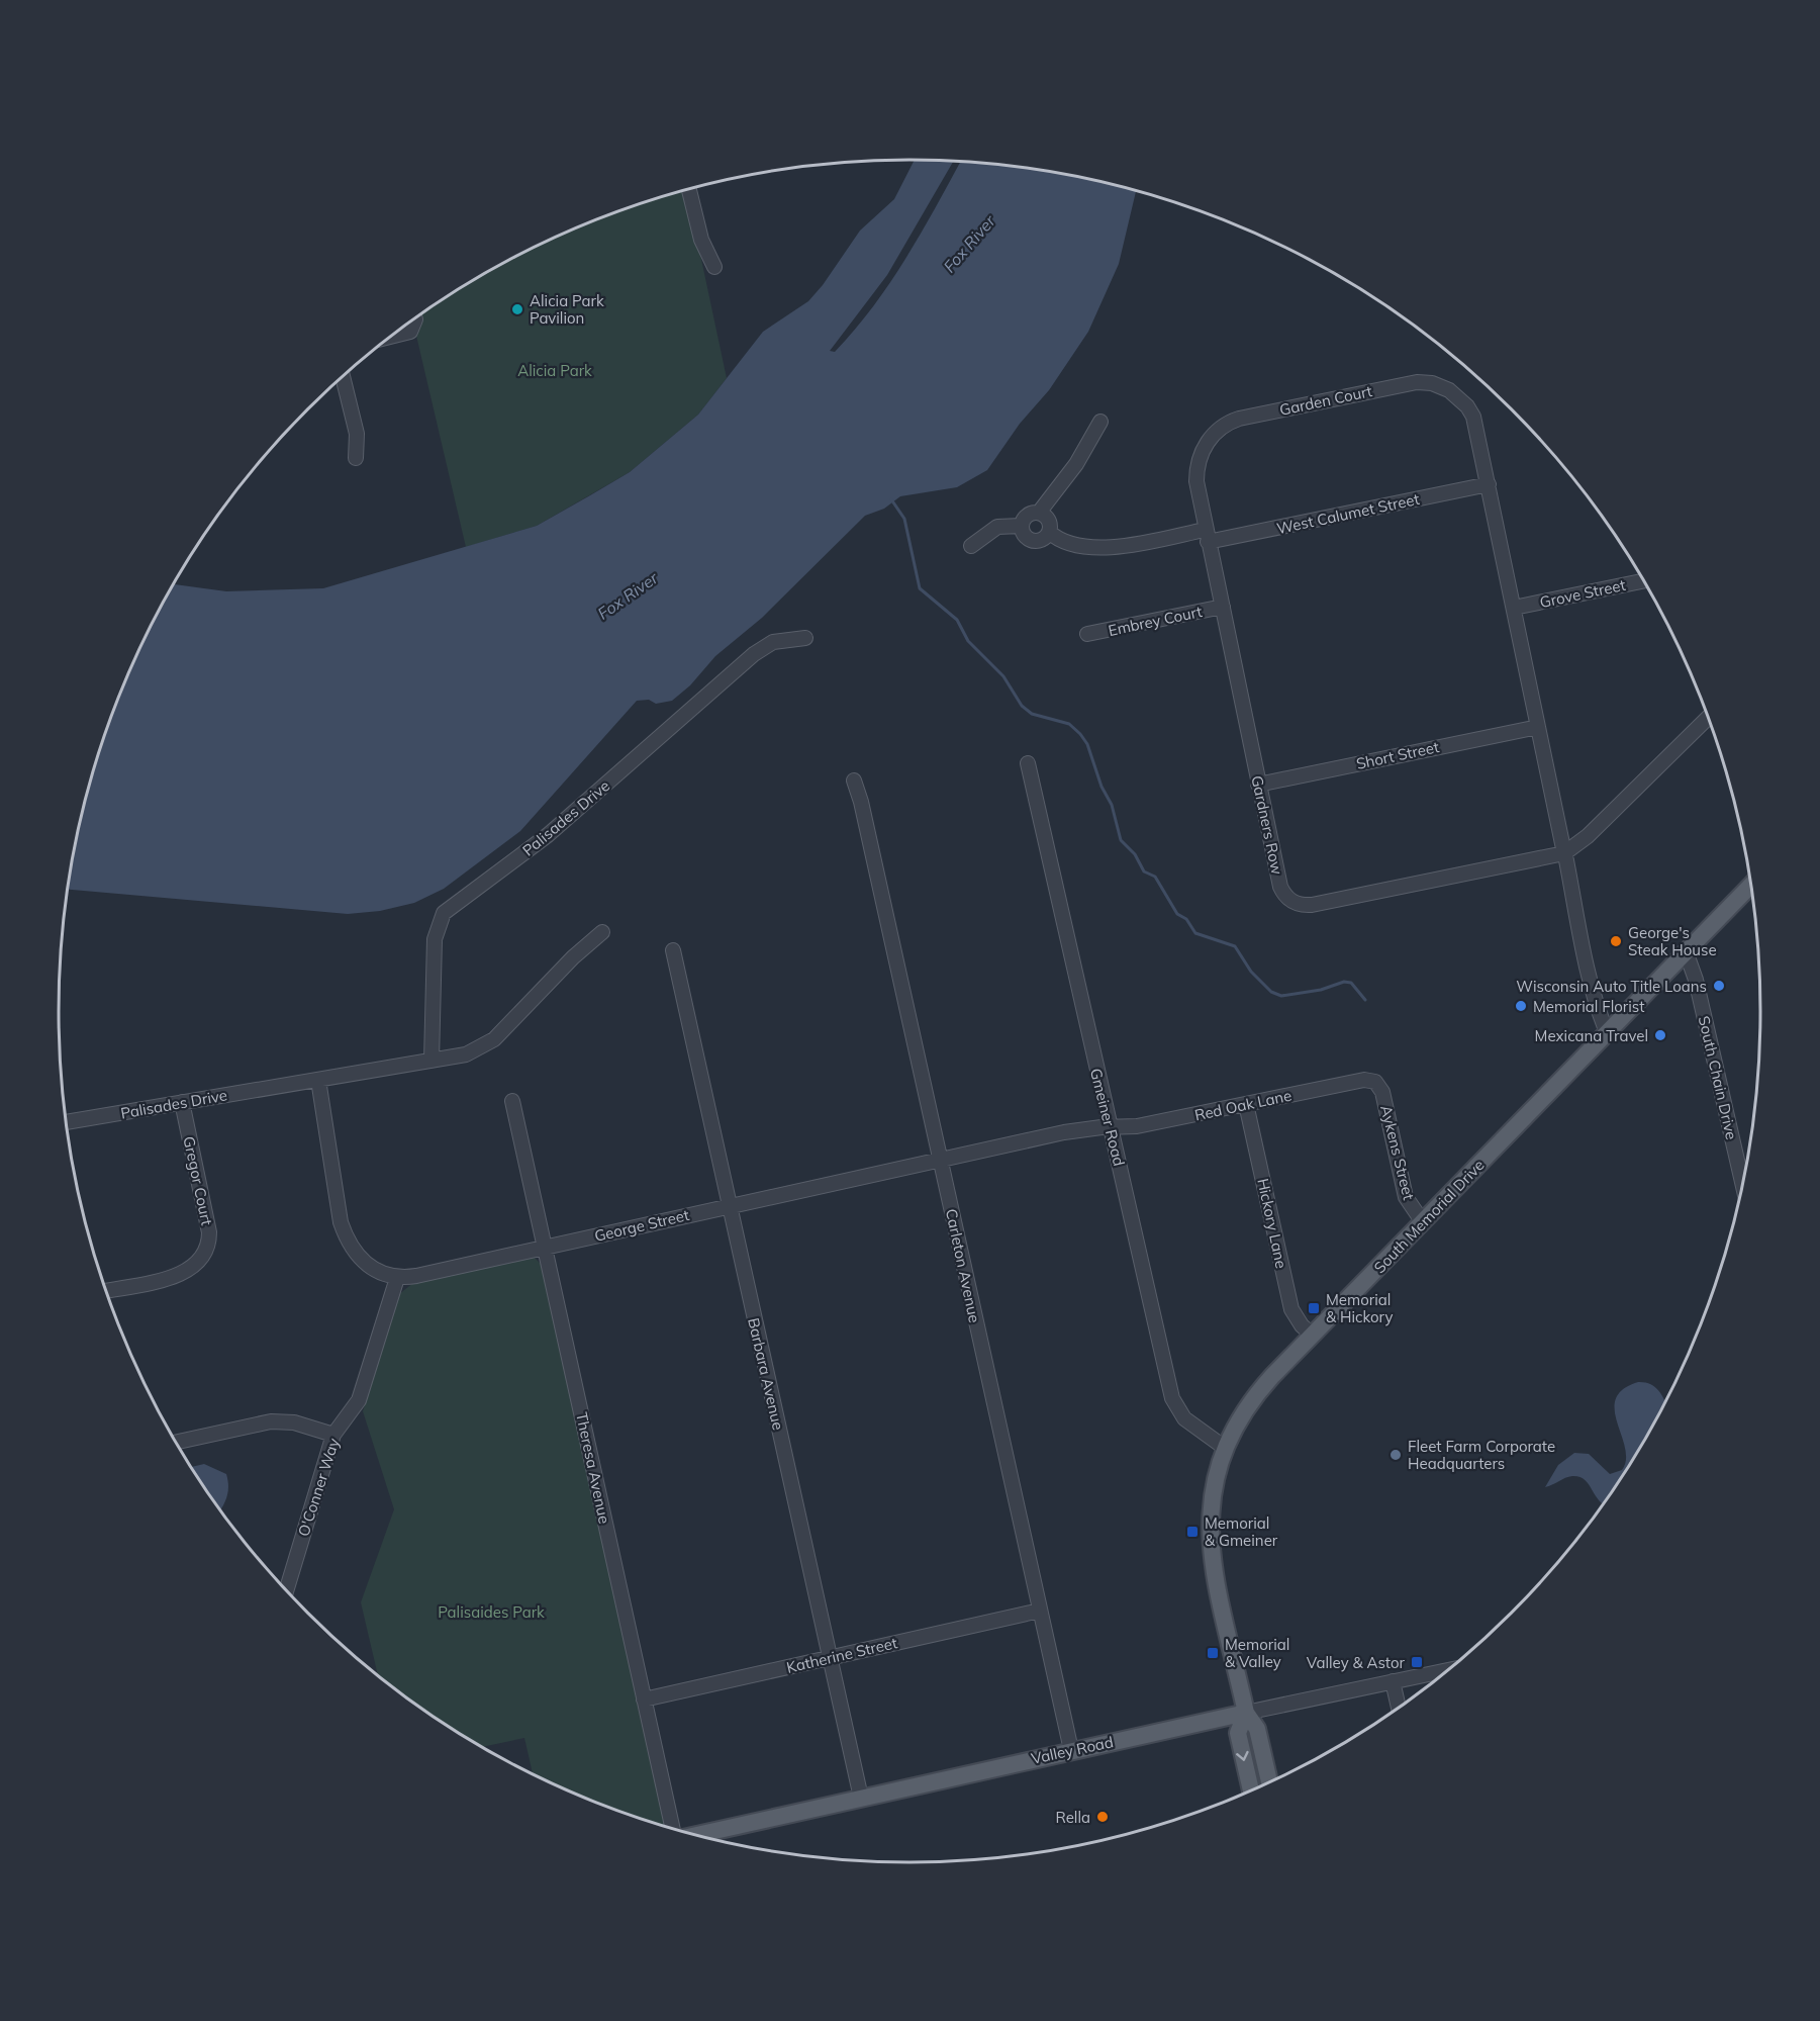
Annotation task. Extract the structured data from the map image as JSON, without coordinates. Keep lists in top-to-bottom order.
{
  "streets": {
    "main road": ["South Memorial Drive", "Valley Road"],
    "street": [
      "Garden Court",
      "West Calumet Street",
      "Grove Street",
      "Embrey Court",
      "Short Street",
      "Palisades Drive",
      "Gardners Row",
      "South Chain Drive",
      "Red Oak Lane",
      "Gmeiner Road",
      "Aykens Street",
      "Gregor Court",
      "Hickory Lane",
      "George Street",
      "Carleton Avenue",
      "Barbara Avenue",
      "Theresa Avenue",
      "O'Conner Way",
      "Katherine Street"
    ]
  },
  "crossings": [
    ["Garden Court", "West Calumet Street"],
    ["Garden Court", "Gardners Row"],
    ["West Calumet Street", "Gardners Row"],
    ["Embrey Court", "Gardners Row"],
    ["Short Street", "Gardners Row"],
    ["Palisades Drive", "Gregor Court"],
    ["South Chain Drive", "South Memorial Drive"],
    ["Red Oak Lane", "Gmeiner Road"],
    ["Red Oak Lane", "Aykens Street"],
    ["Red Oak Lane", "Hickory Lane"],
    ["Red Oak Lane", "George Street"],
    ["Gmeiner Road", "South Memorial Drive"],
    ["Gmeiner Road", "George Street"],
    ["Aykens Street", "South Memorial Drive"],
    ["South Memorial Drive", "Hickory Lane"],
    ["South Memorial Drive", "Valley Road"],
    ["George Street", "Carleton Avenue"],
    ["George Street", "Barbara Avenue"],
    ["George Street", "Theresa Avenue"],
    ["George Street", "O'Conner Way"],
    ["Carleton Avenue", "Katherine Street"],
    ["Carleton Avenue", "Valley Road"],
    ["Barbara Avenue", "Katherine Street"],
    ["Barbara Avenue", "Valley Road"],
    ["Theresa Avenue", "Katherine Street"]
  ],
  "water": ["Fox River"],
  "parks": ["Alicia Park", "Palisaides Park"],
  "places": {
    "other": [
      "Alicia Park Pavilion",
      "George's Steak House",
      "Wisconsin Auto Title Loans",
      "Memorial Florist",
      "Mexicana Travel",
      "Fleet Farm Corporate Headquarters",
      "Rella"
    ],
    "transit": [
      "Memorial & Hickory",
      "Memorial & Gmeiner",
      "Memorial & Valley",
      "Valley & Astor"
    ]
  }
}
